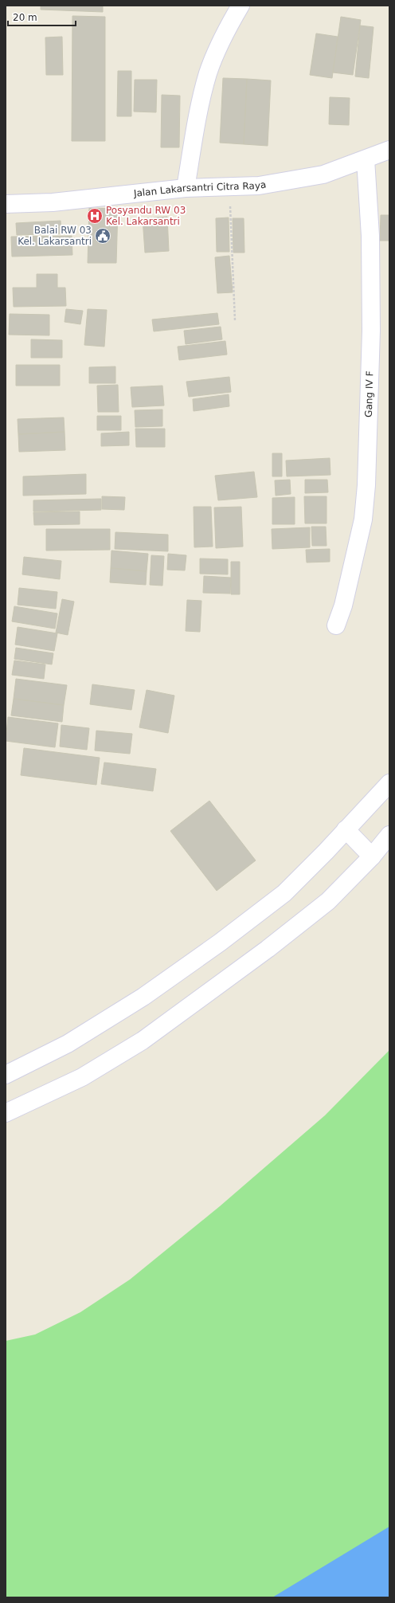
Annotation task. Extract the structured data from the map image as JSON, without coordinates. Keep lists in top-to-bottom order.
{
  "streets": {
    "street": ["Jalan Lakarsantri Citra Raya", "Gang IV F"]
  },
  "crossings": [
    ["Jalan Lakarsantri Citra Raya", "Gang IV F"]
  ],
  "places": {
    "hospital": ["Posyandu RW 03 Kel. Lakarsantri"],
    "public building": ["Balai RW 03 Kel. Lakarsantri"]
  },
  "scale_bar": "20 m"
}
